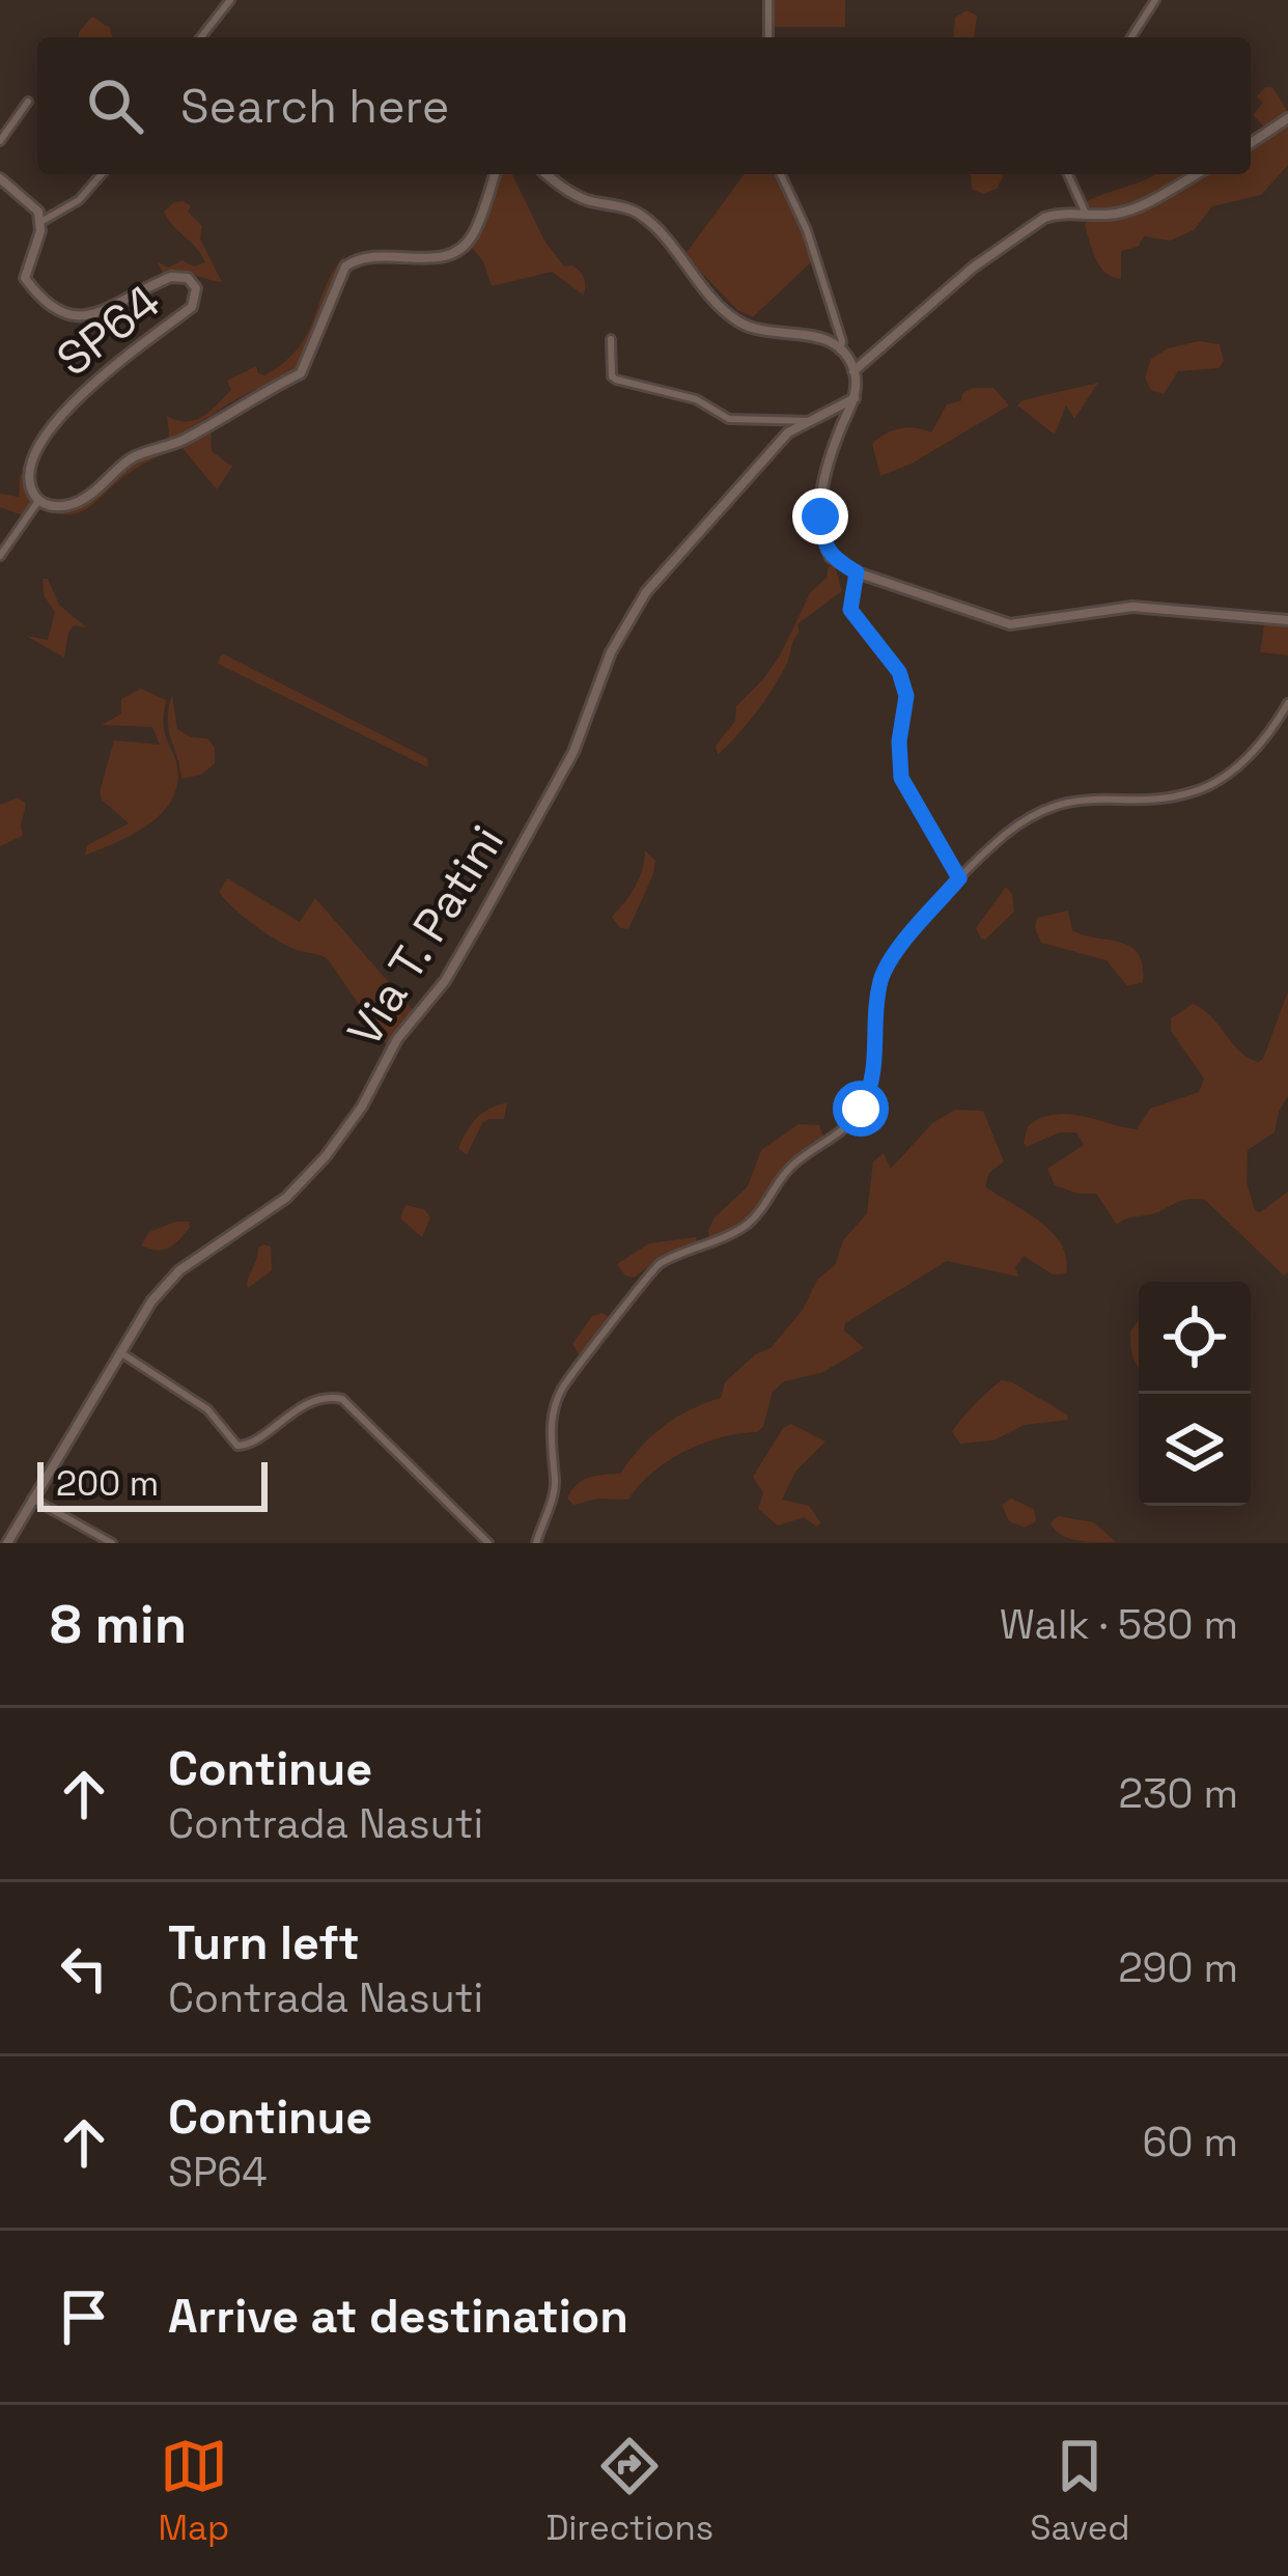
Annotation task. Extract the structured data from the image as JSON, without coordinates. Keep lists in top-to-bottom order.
{
  "streets": {
    "street": ["SP64", "Via T. Patini"]
  },
  "scale_bar": "200 m",
  "page": {
    "search": "Search here",
    "scale": "200 m",
    "heading": ["8 min", "Walk · 580 m"],
    "list": [
      ["Continue", "Contrada Nasuti", "230 m"],
      ["Turn left", "Contrada Nasuti", "290 m"],
      ["Continue", "SP64", "60 m"],
      "Arrive at destination"
    ],
    "nav": ["Map", "Directions", "Saved"]
  }
}
